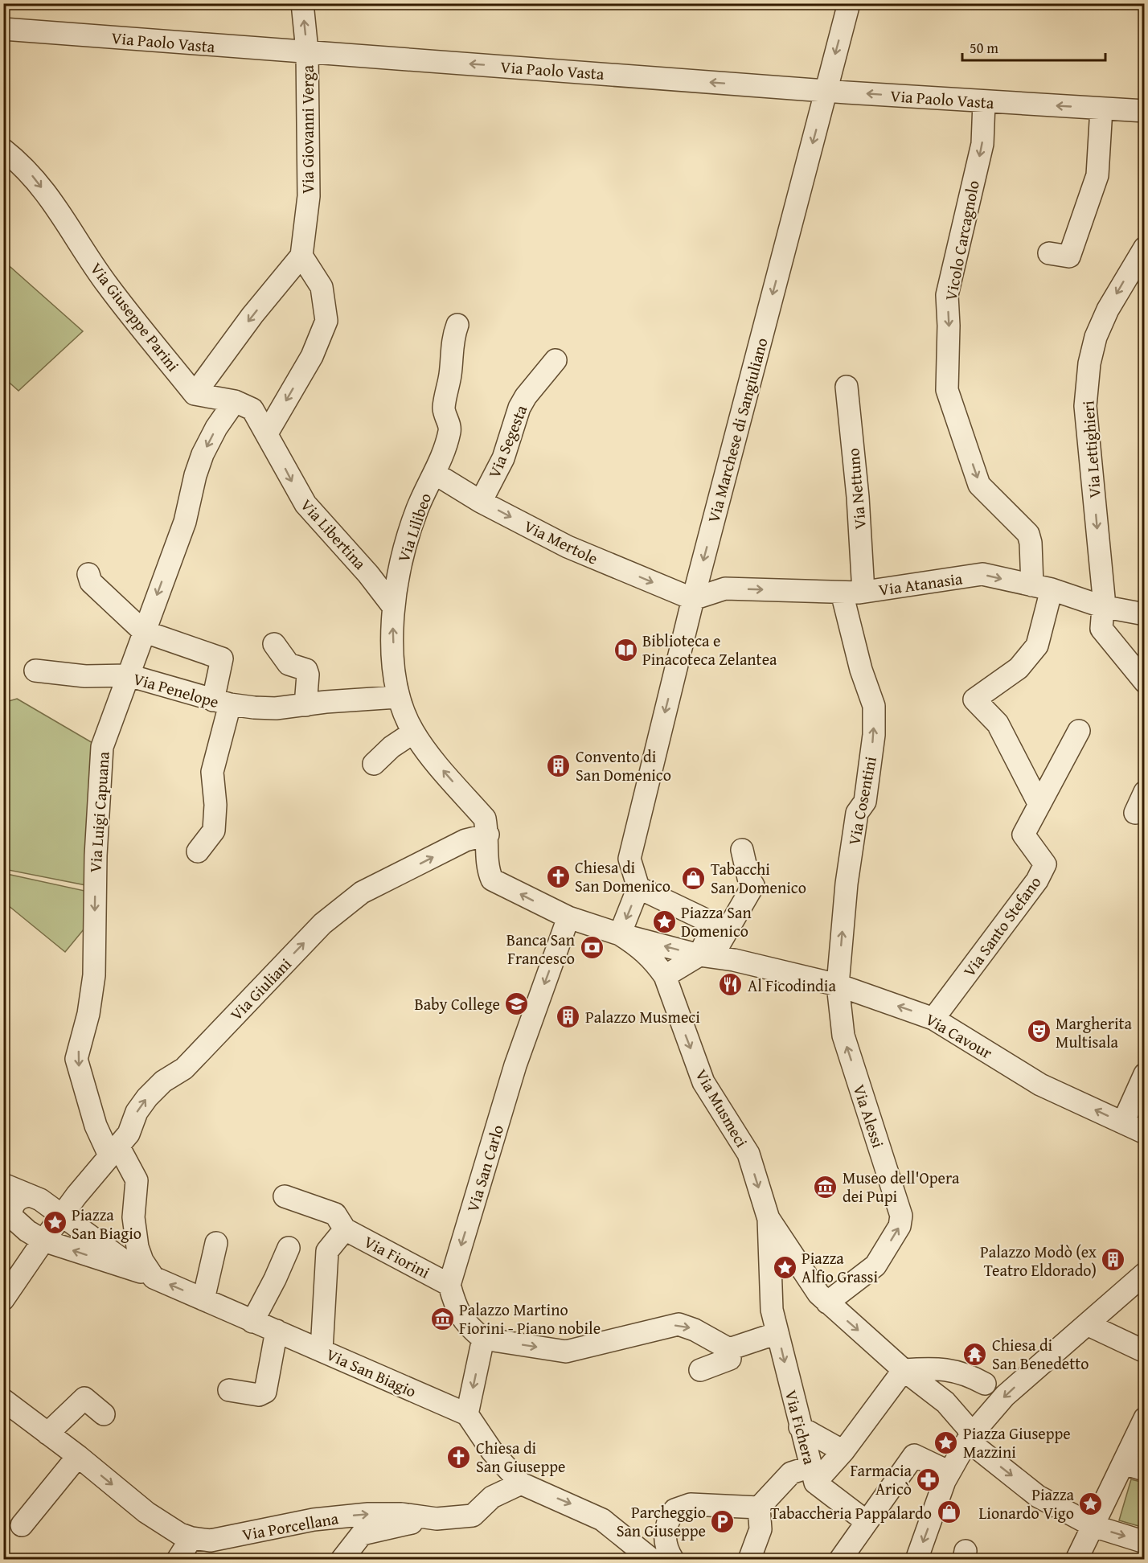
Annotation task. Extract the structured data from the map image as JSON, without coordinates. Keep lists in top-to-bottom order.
{
  "streets": {
    "street": [
      "Via Paolo Vasta",
      "Via Giovanni Verga",
      "Vicolo Carcagnolo",
      "Via Giuseppe Parini",
      "Via Marchese di Sangiuliano",
      "Via Segesta",
      "Via Lettighieri",
      "Via Nettuno",
      "Via Lilibeo",
      "Via Libertina",
      "Via Mertole",
      "Via Atanasia",
      "Via Penelope",
      "Via Cosentini",
      "Via Luigi Capuana",
      "Via Santo Stefano",
      "Via Giuliani",
      "Via Cavour",
      "Via Musmeci",
      "Via Alessi",
      "Via San Carlo",
      "Via Fiorini",
      "Via San Biagio",
      "Via Fichera",
      "Via Porcellana"
    ]
  },
  "crossings": [
    ["Via Paolo Vasta", "Via Giovanni Verga"],
    ["Via Paolo Vasta", "Vicolo Carcagnolo"],
    ["Via Paolo Vasta", "Via Marchese di Sangiuliano"],
    ["Vicolo Carcagnolo", "Via Atanasia"],
    ["Vicolo Carcagnolo", "Via Santo Stefano"],
    ["Via Marchese di Sangiuliano", "Via Mertole"],
    ["Via Marchese di Sangiuliano", "Via Atanasia"],
    ["Via Segesta", "Via Mertole"],
    ["Via Lettighieri", "Via Atanasia"],
    ["Via Nettuno", "Via Atanasia"],
    ["Via Lilibeo", "Via Libertina"],
    ["Via Lilibeo", "Via Mertole"],
    ["Via Lilibeo", "Via Penelope"],
    ["Via Lilibeo", "Via Giuliani"],
    ["Via Lilibeo", "Via San Carlo"],
    ["Via Mertole", "Via Atanasia"],
    ["Via Atanasia", "Via Cosentini"],
    ["Via Penelope", "Via Luigi Capuana"],
    ["Via Cosentini", "Via Cavour"],
    ["Via Cosentini", "Via Alessi"],
    ["Via Luigi Capuana", "Via Giuliani"],
    ["Via Santo Stefano", "Via Cavour"],
    ["Via Cavour", "Via Alessi"],
    ["Via Musmeci", "Via Fichera"],
    ["Via San Carlo", "Via Fiorini"],
    ["Via Fiorini", "Via San Biagio"]
  ],
  "one_way": [
    "Via Paolo Vasta",
    "Vicolo Carcagnolo",
    "Via Giuseppe Parini",
    "Via Marchese di Sangiuliano",
    "Via Lettighieri",
    "Via Lilibeo",
    "Via Libertina",
    "Via Mertole",
    "Via Atanasia",
    "Via Cosentini",
    "Via Luigi Capuana",
    "Via Giuliani",
    "Via Cavour",
    "Via Musmeci",
    "Via Alessi",
    "Via San Carlo",
    "Via Porcellana"
  ],
  "places": {
    "library": ["Biblioteca e Pinacoteca Zelantea"],
    "building": ["Convento di San Domenico", "Palazzo Musmeci", "Palazzo Modò (ex Teatro Eldorado)"],
    "church": ["Chiesa di San Domenico", "Chiesa di San Giuseppe"],
    "shop": ["Tabacchi San Domenico", "Tabaccheria Pappalardo"],
    "place": [
      "Piazza San Domenico",
      "Piazza San Biagio",
      "Piazza Alfio Grassi",
      "Piazza Giuseppe Mazzini",
      "Piazza Lionardo Vigo"
    ],
    "bank": ["Banca San Francesco"],
    "restaurant": ["Al Ficodindia"],
    "school or university": ["Baby College"],
    "theatre": ["Margherita Multisala"],
    "museum": ["Museo dell'Opera dei Pupi", "Palazzo Martino Fiorini - Piano nobile"],
    "temple": ["Chiesa di San Benedetto"],
    "pharmacy": ["Farmacia Aricò"],
    "parking": ["Parcheggio San Giuseppe"]
  },
  "scale_bar": "50 m"
}
